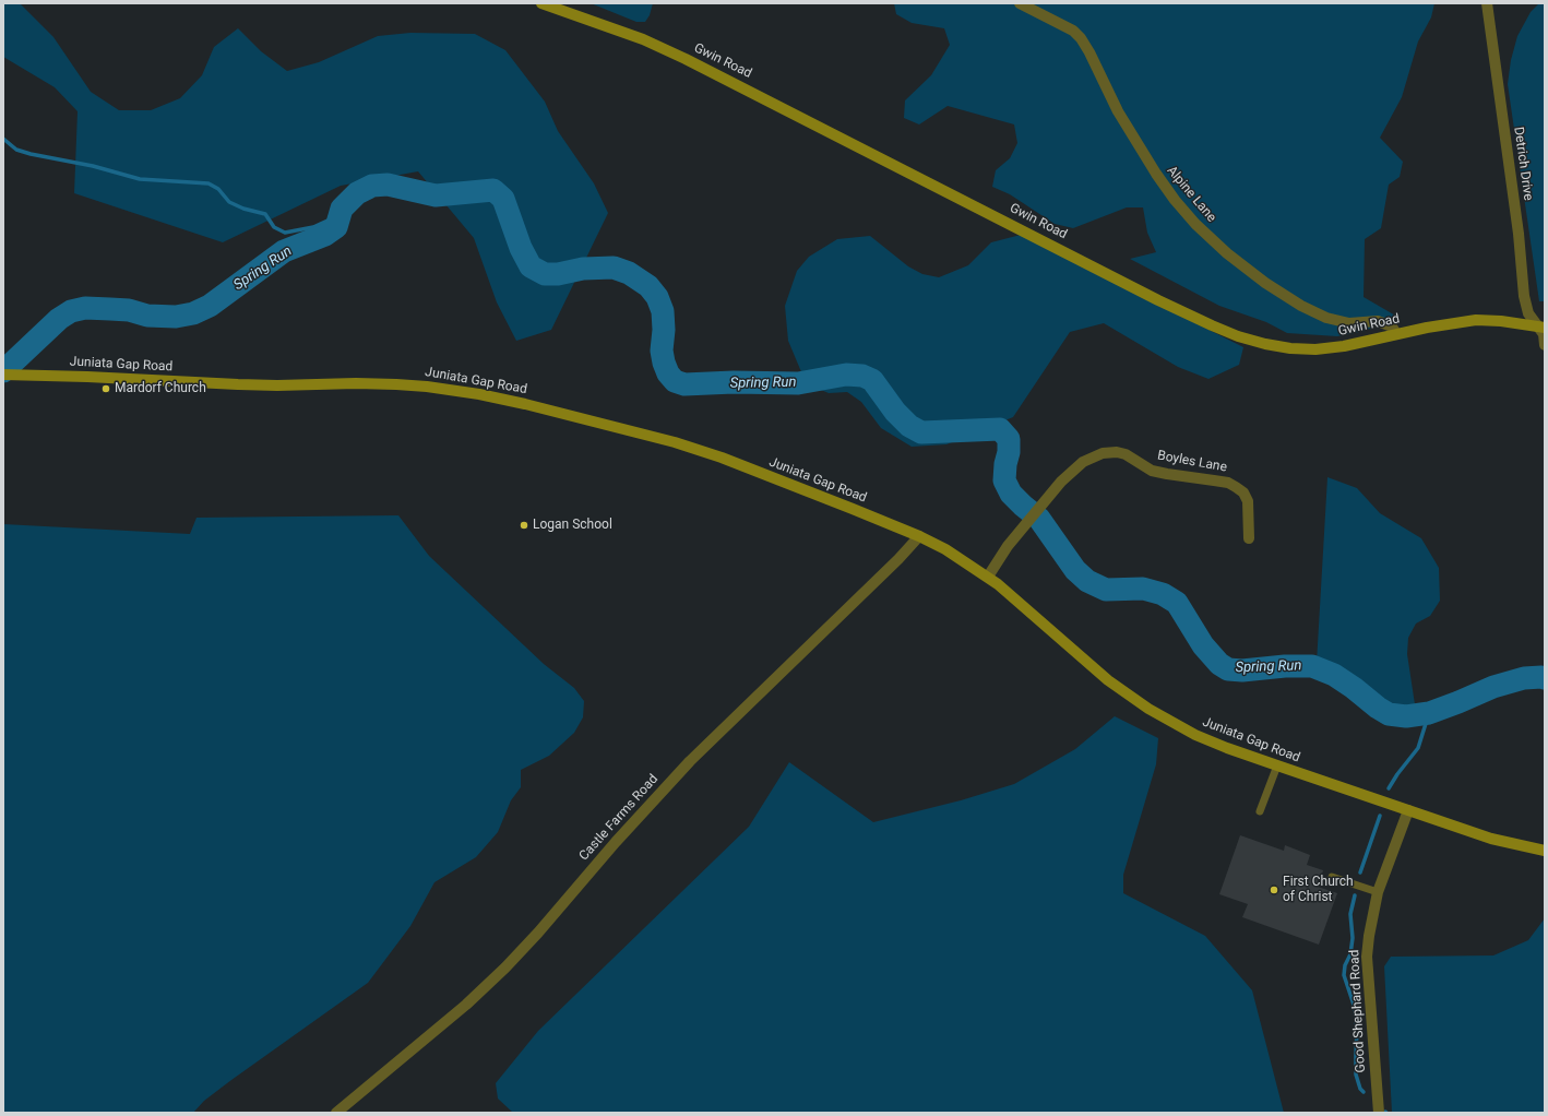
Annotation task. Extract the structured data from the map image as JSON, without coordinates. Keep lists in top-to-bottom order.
{
  "streets": {
    "main road": ["Gwin Road", "Juniata Gap Road"],
    "street": [
      "Detrich Drive",
      "Alpine Lane",
      "Boyles Lane",
      "Castle Farms Road",
      "Good Shephard Road"
    ]
  },
  "crossings": [
    ["Gwin Road", "Detrich Drive"],
    ["Gwin Road", "Alpine Lane"],
    ["Juniata Gap Road", "Boyles Lane"],
    ["Juniata Gap Road", "Castle Farms Road"],
    ["Juniata Gap Road", "Good Shephard Road"]
  ],
  "water": ["Spring Run"],
  "places": ["Mardorf Church", "Logan School", "First Church of Christ"]
}
